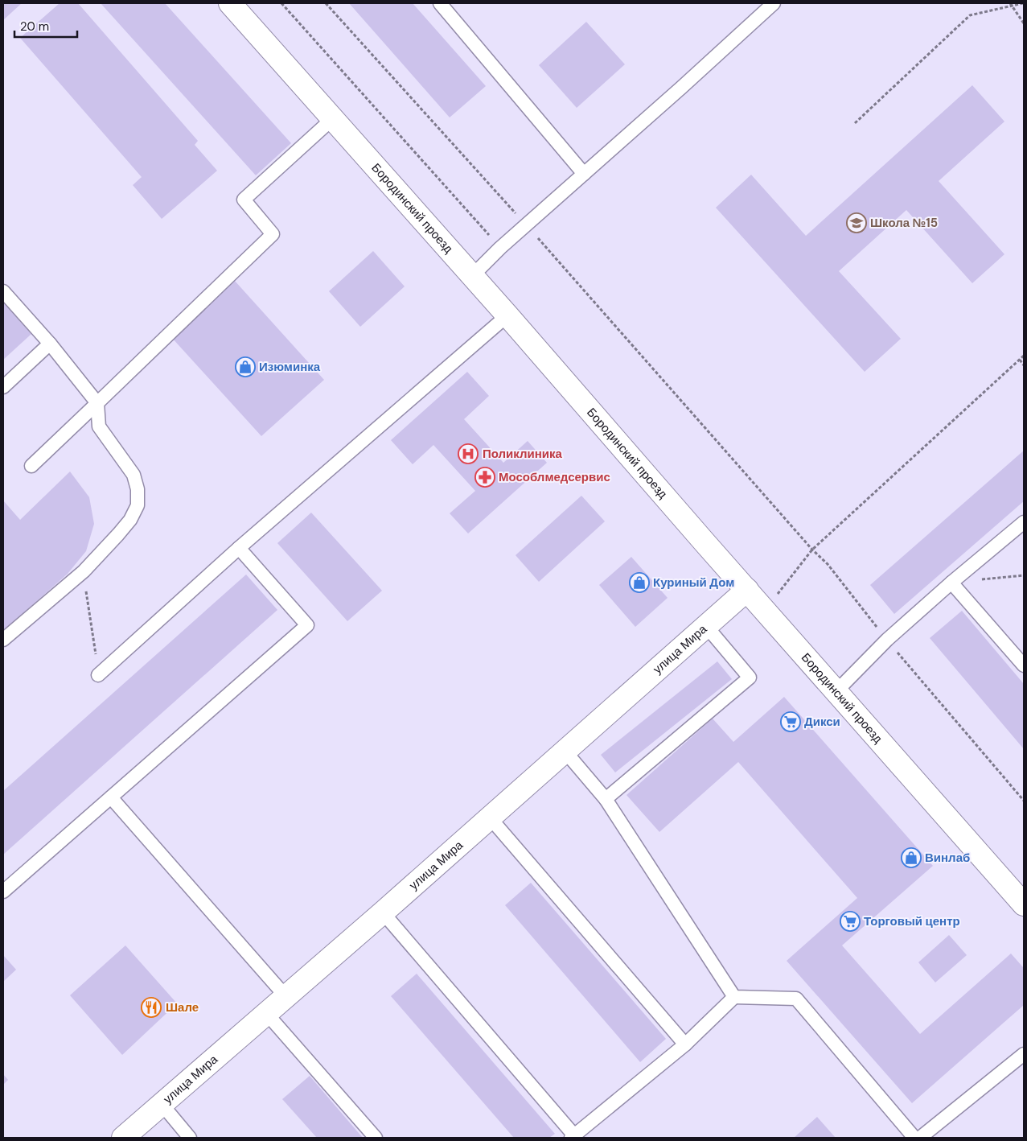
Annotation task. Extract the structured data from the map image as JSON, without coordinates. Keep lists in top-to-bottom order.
{
  "streets": {
    "street": ["Бородинский проезд", "улица Мира"]
  },
  "crossings": [
    ["Бородинский проезд", "улица Мира"]
  ],
  "places": {
    "school or university": ["Школа №15"],
    "shop": ["Изюминка", "Куриный Дом", "Винлаб"],
    "hospital": ["Поликлиника"],
    "pharmacy": ["Мособлмедсервис"],
    "supermarket": ["Дикси", "Торговый центр"],
    "restaurant": ["Шале"]
  },
  "scale_bar": "20 m"
}
